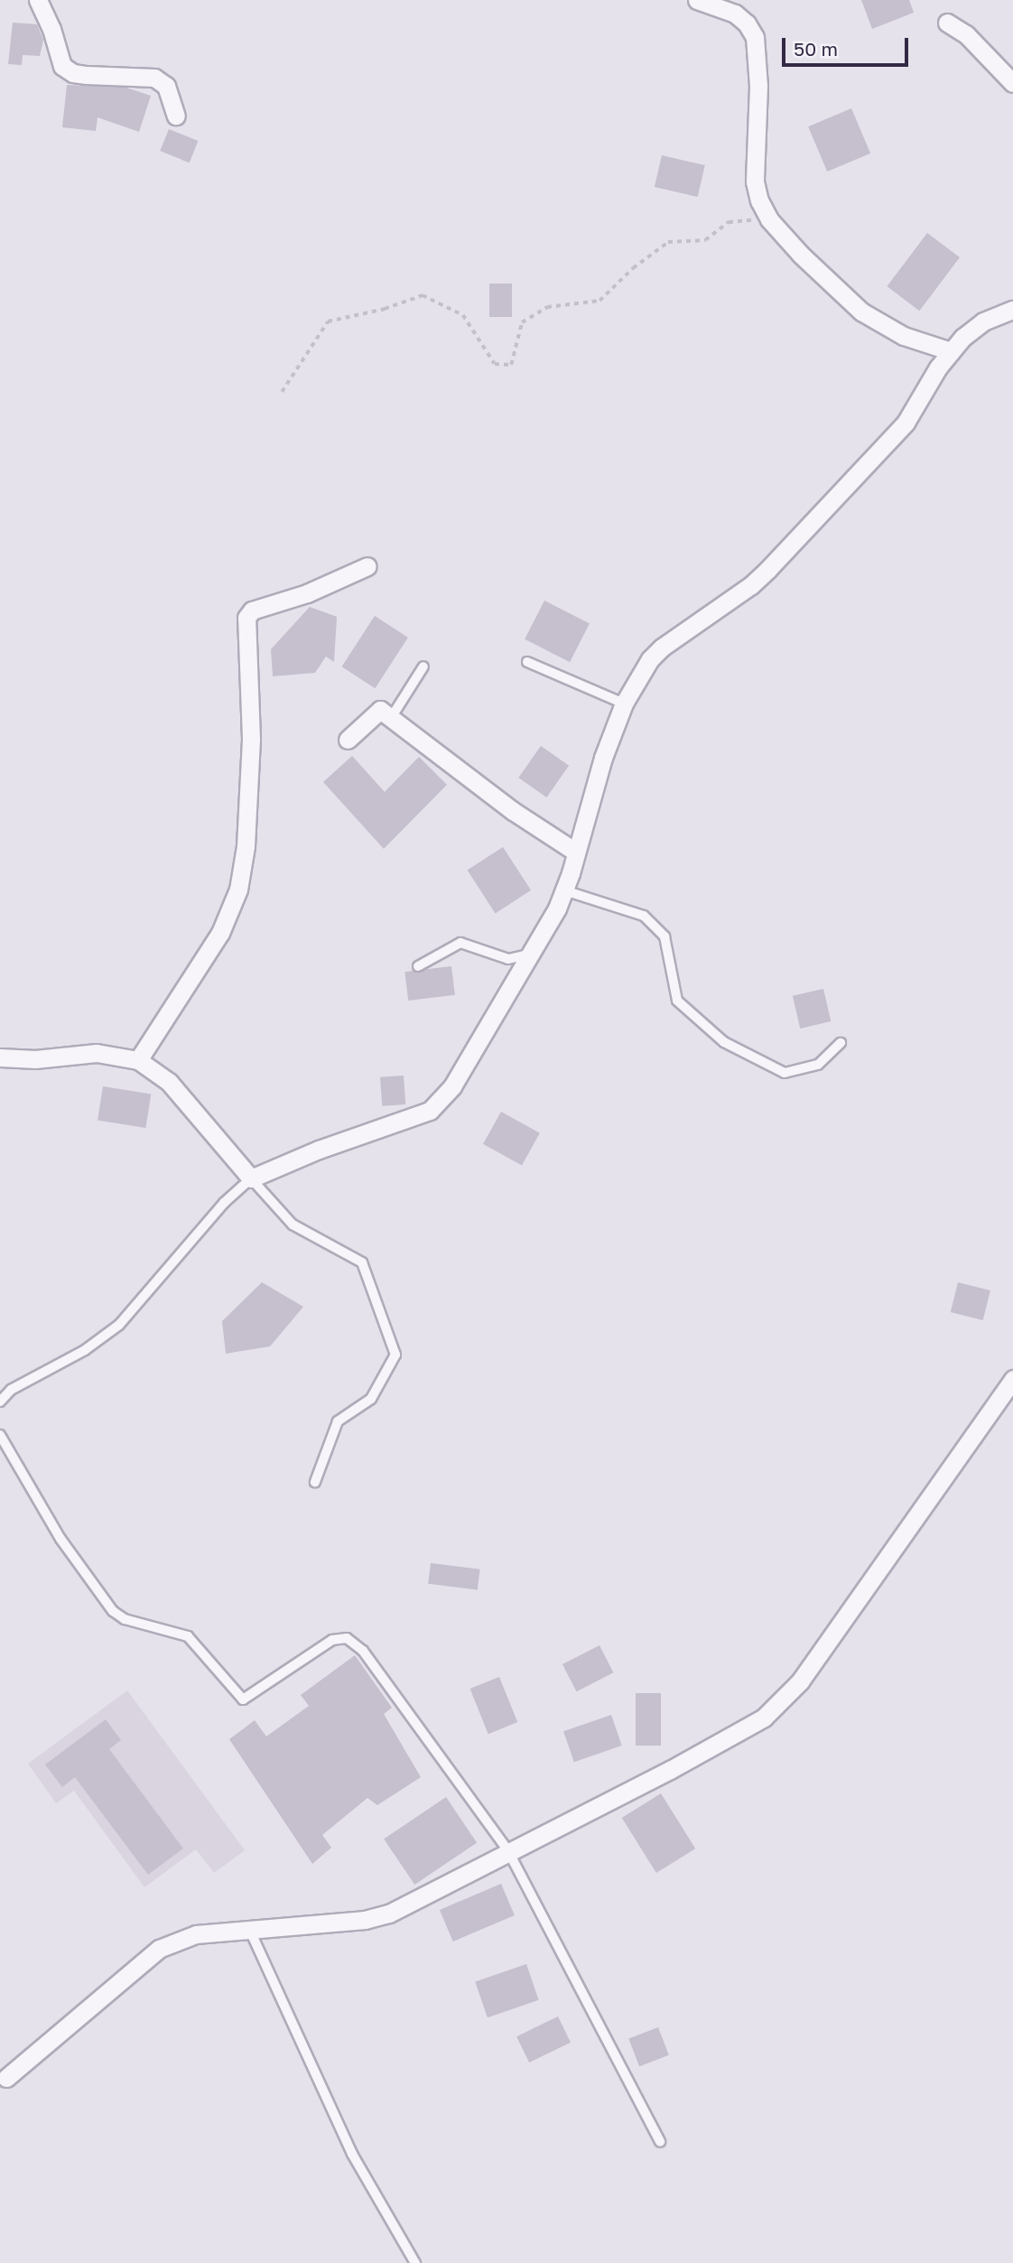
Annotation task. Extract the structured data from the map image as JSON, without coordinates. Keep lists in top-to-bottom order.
{
  "scale_bar": "50 m"
}
